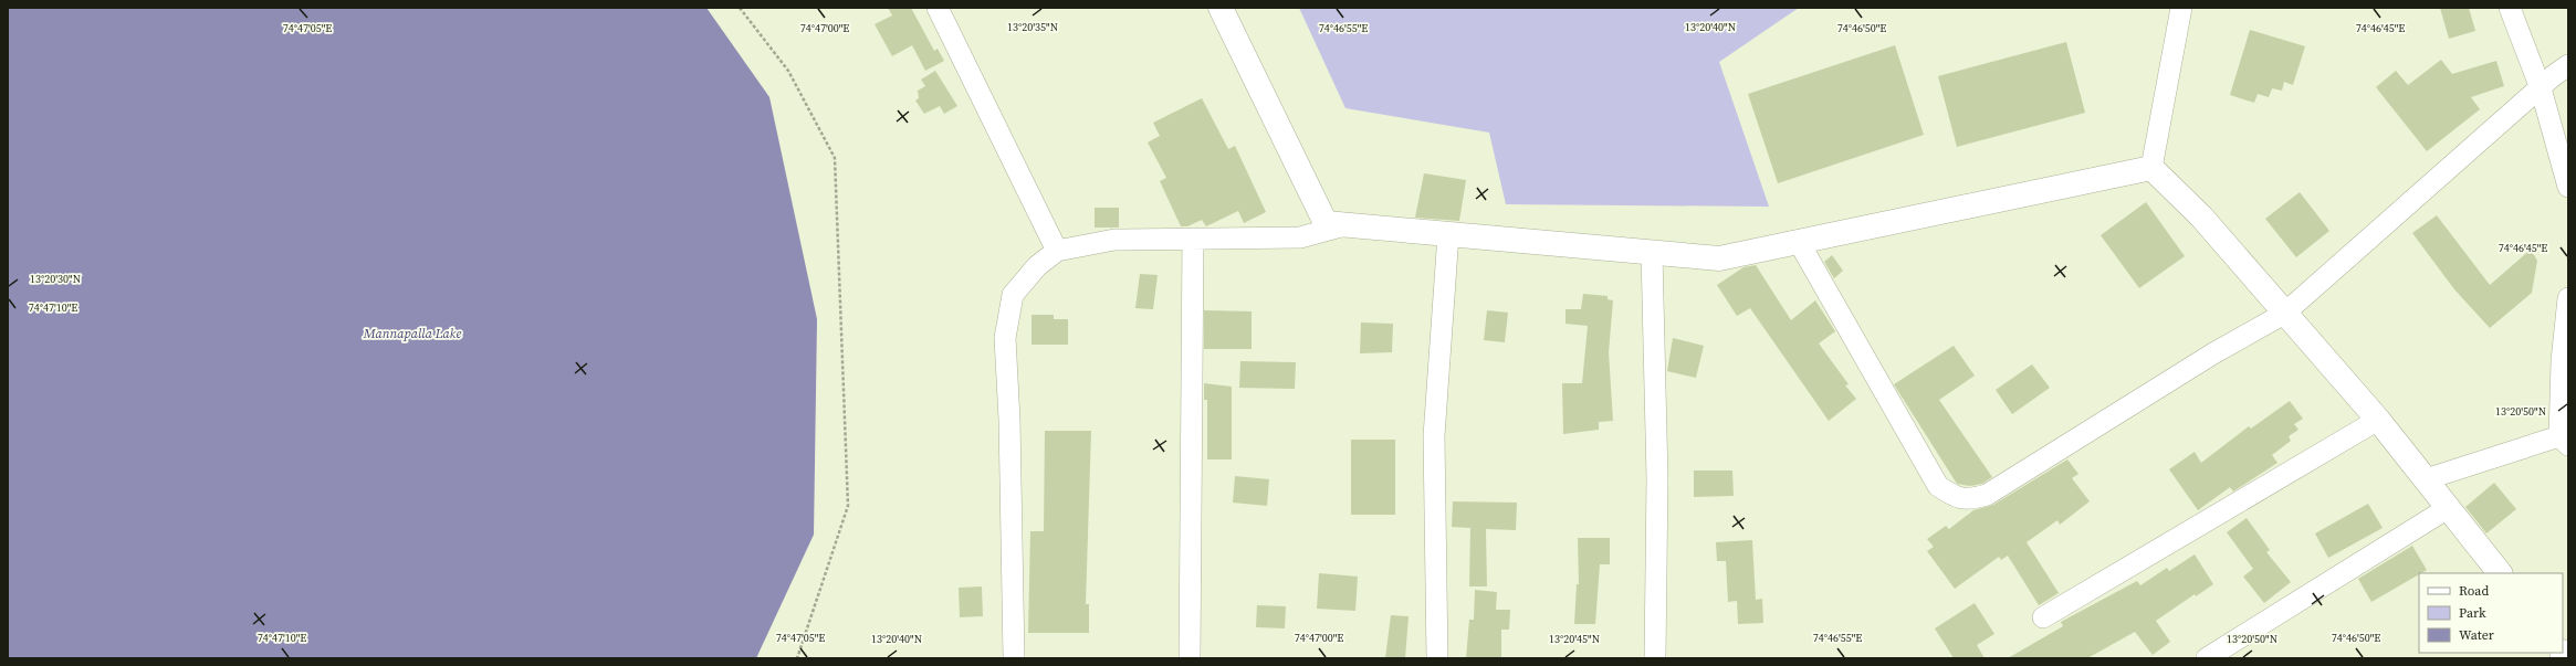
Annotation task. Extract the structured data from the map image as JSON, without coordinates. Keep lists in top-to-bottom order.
{
  "water": ["Mannapalla Lake"],
  "legend": ["Road", "Park", "Water"],
  "coordinates": [
    "13°20'35\"N",
    "13°20'40\"N",
    "74°46'55\"E",
    "74°47'05\"E",
    "74°47'00\"E",
    "74°46'50\"E",
    "74°46'45\"E",
    "13°20'30\"N",
    "74°47'10\"E",
    "13°20'50\"N",
    "13°20'45\"N"
  ]
}
